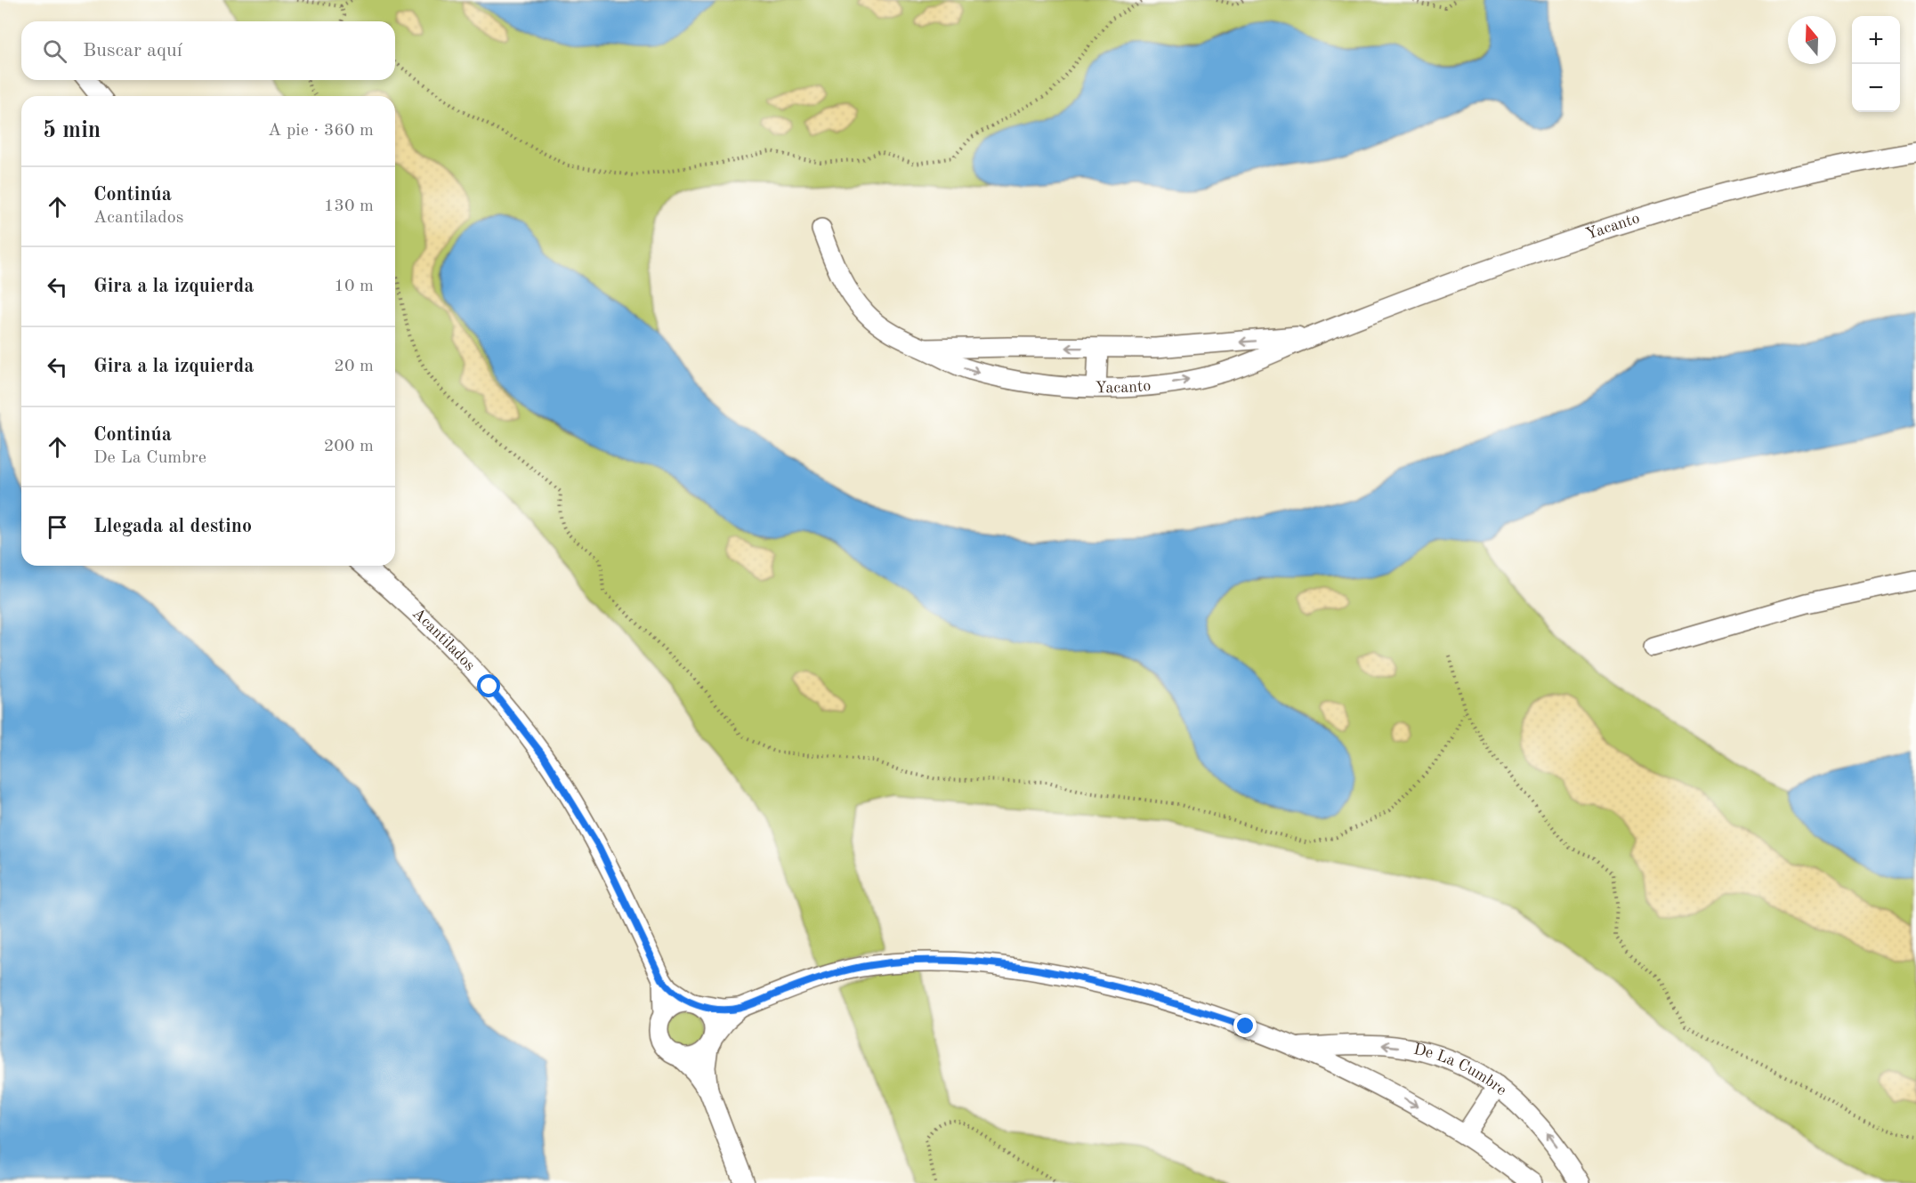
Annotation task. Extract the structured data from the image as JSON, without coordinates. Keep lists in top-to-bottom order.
{
  "streets": {
    "street": ["Yacanto", "Acantilados", "De La Cumbre"]
  },
  "north": "top",
  "page": {
    "map_buttons": ["+", "−"],
    "search": "Buscar aquí",
    "heading": ["5 min", "A pie · 360 m"],
    "list": [
      ["Continúa", "Acantilados", "130 m"],
      ["Gira a la izquierda", "10 m"],
      ["Gira a la izquierda", "20 m"],
      ["Continúa", "De La Cumbre", "200 m"],
      "Llegada al destino"
    ]
  }
}
